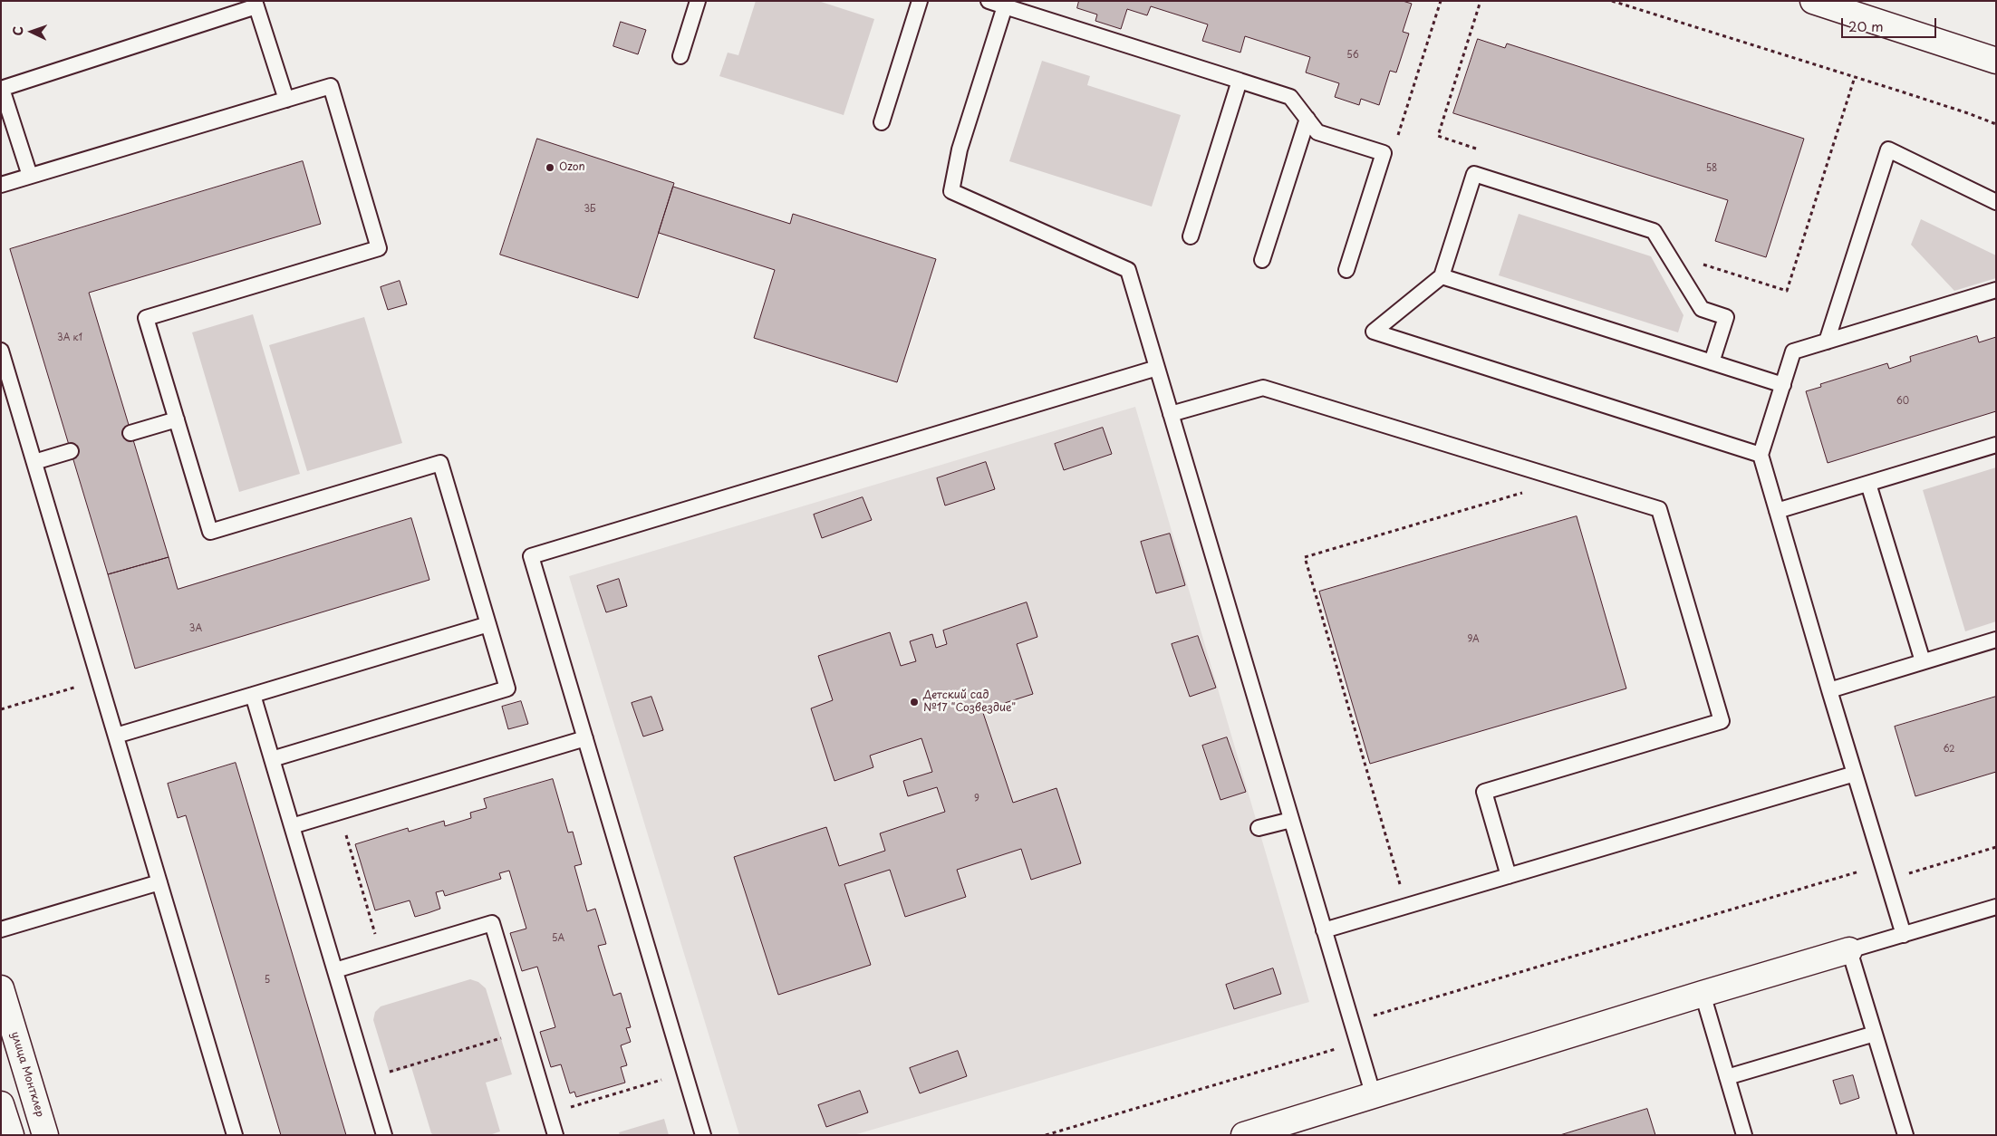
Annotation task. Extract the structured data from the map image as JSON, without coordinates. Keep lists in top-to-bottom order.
{
  "streets": {
    "street": ["улица Монтклер"]
  },
  "places": ["Ozon", "Детский сад №17 \"Созвездие\""],
  "house_numbers": [
    "56",
    "58",
    "3Б",
    "3А к1",
    "60",
    "3А",
    "9А",
    "62",
    "9",
    "5А",
    "5"
  ],
  "scale_bar": "20 m",
  "north": "left"
}
